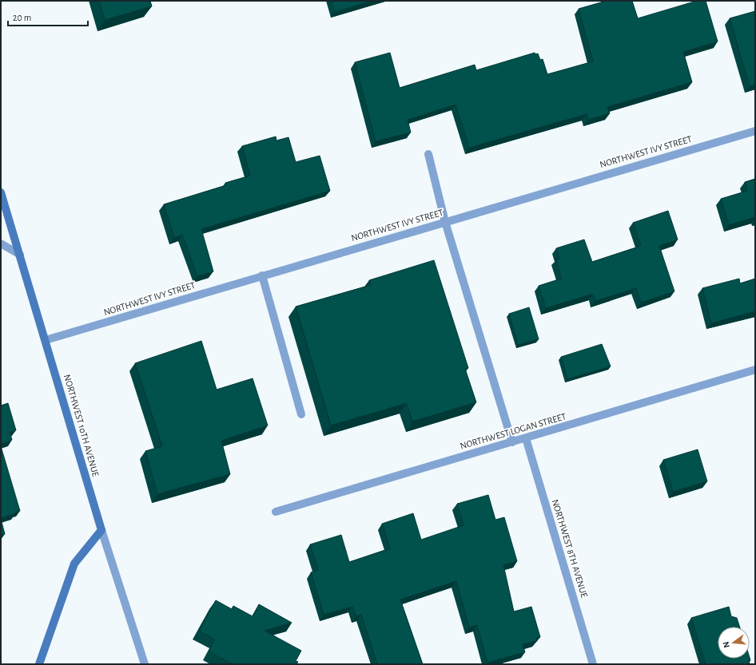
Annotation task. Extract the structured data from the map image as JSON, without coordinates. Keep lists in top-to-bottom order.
{
  "streets": {
    "street": [
      "NORTHWEST IVY STREET",
      "NORTHWEST 10TH AVENUE",
      "NORTHWEST LOGAN STREET",
      "NORTHWEST 8TH AVENUE"
    ]
  },
  "crossings": [
    ["NORTHWEST IVY STREET", "NORTHWEST 10TH AVENUE"],
    ["NORTHWEST LOGAN STREET", "NORTHWEST 8TH AVENUE"]
  ],
  "scale_bar": "20 m",
  "north": "left"
}
